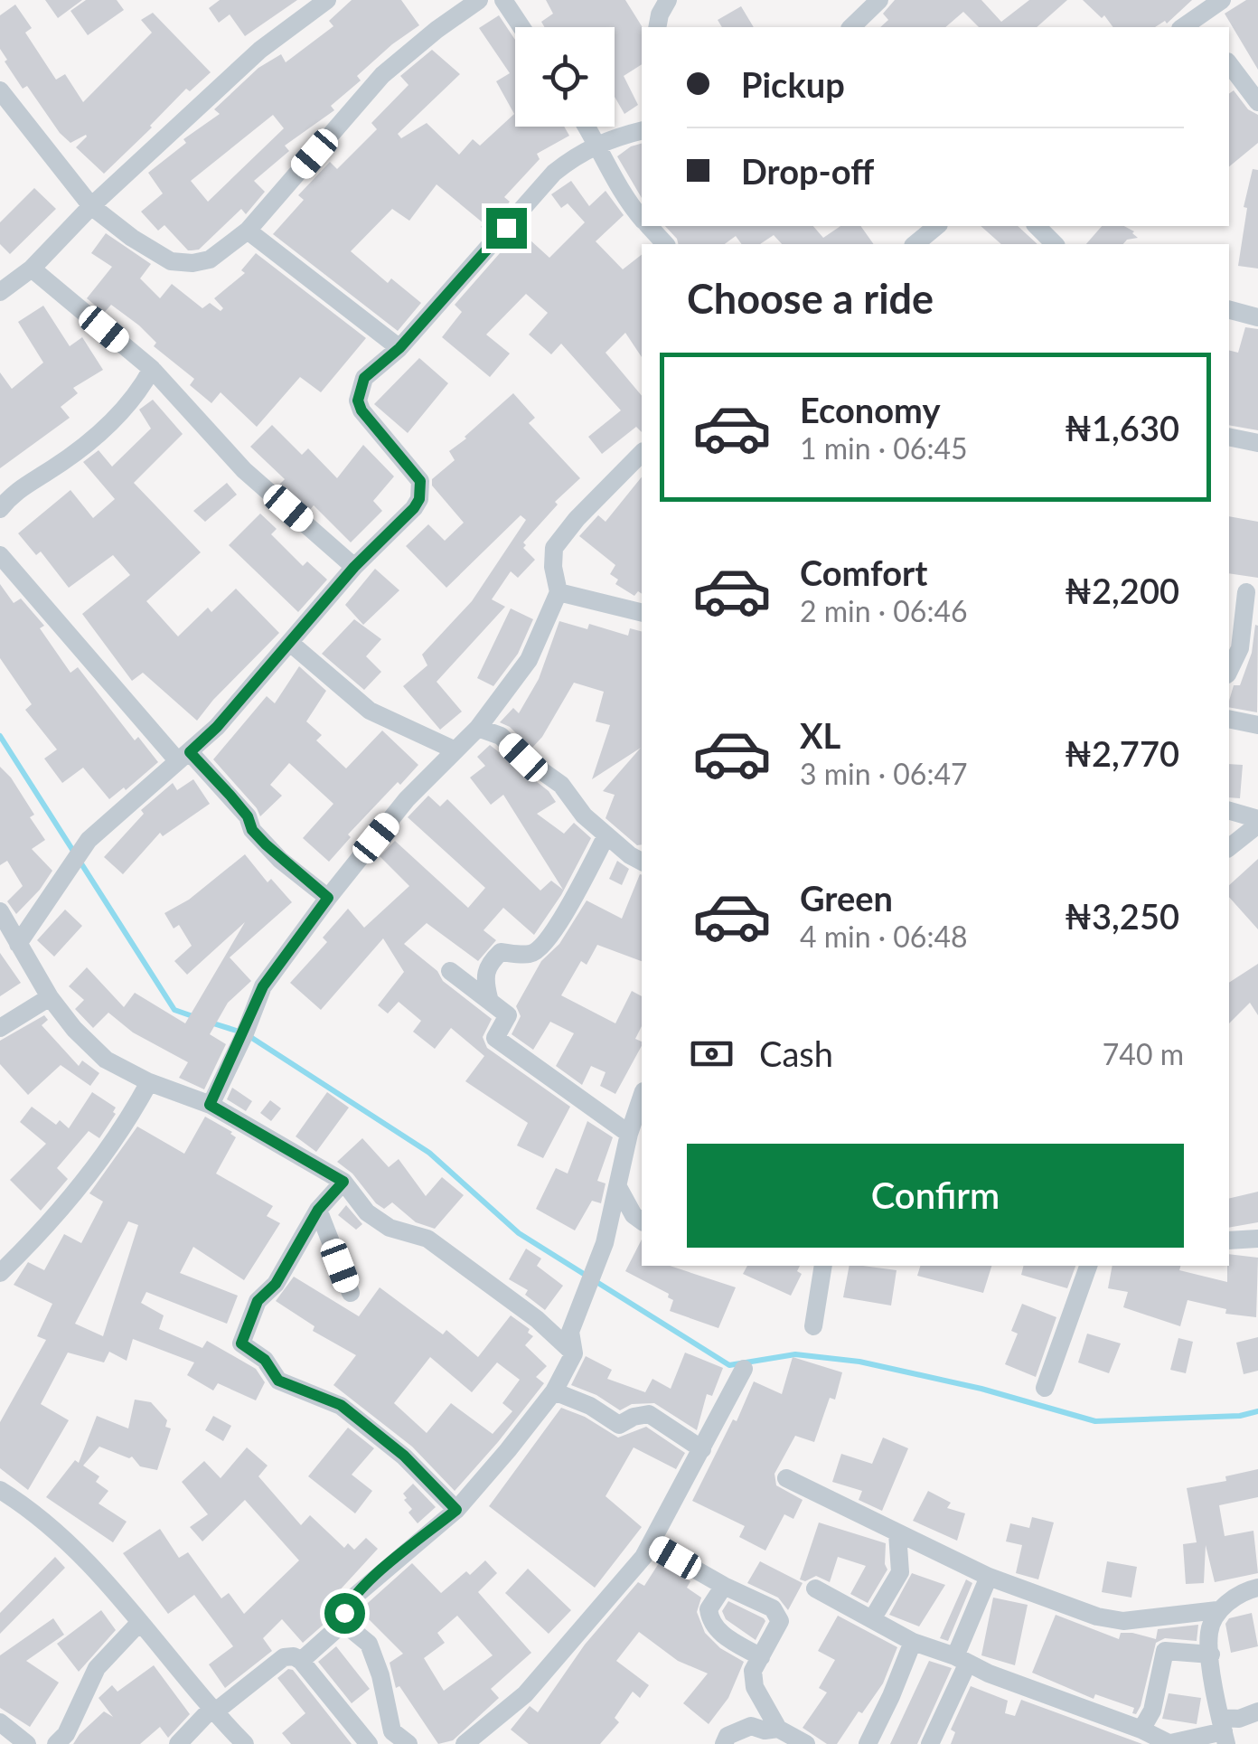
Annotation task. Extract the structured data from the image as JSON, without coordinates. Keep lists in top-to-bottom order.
{
  "page": {
    "banner": ["Pickup", "Drop-off"],
    "heading": "Choose a ride",
    "list": [
      {
        "name": "Economy",
        "note": "1 min · 06:45",
        "value": "₦1,630"
      },
      {
        "name": "Comfort",
        "note": "2 min · 06:46",
        "value": "₦2,200"
      },
      {
        "name": "XL",
        "note": "3 min · 06:47",
        "value": "₦2,770"
      },
      {
        "name": "Green",
        "note": "4 min · 06:48",
        "value": "₦3,250"
      }
    ],
    "pay": ["Cash", "740 m"],
    "buttons": "Confirm"
  }
}
